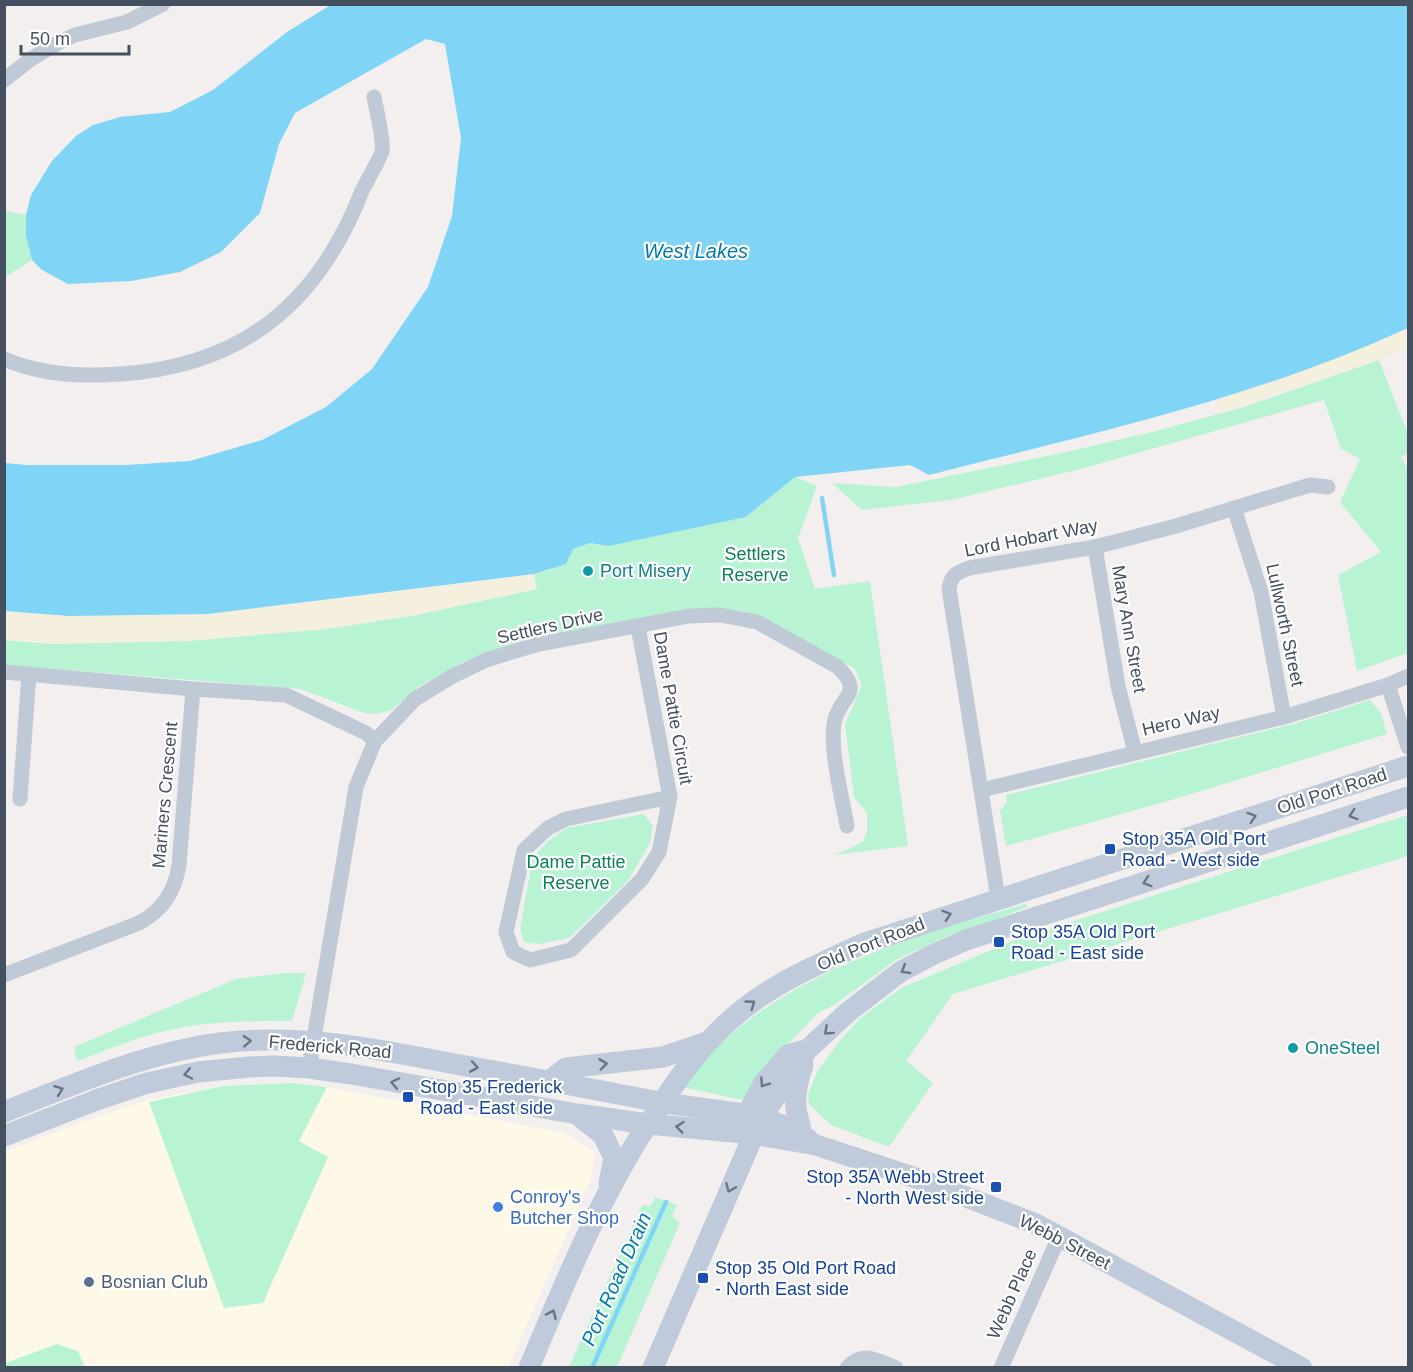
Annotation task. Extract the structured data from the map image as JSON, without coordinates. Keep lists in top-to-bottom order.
{
  "streets": {
    "main road": ["Old Port Road", "Frederick Road", "Webb Street"],
    "street": [
      "Lord Hobart Way",
      "Lullworth Street",
      "Settlers Drive",
      "Mary Ann Street",
      "Dame Pattie Circuit",
      "Hero Way",
      "Mariners Crescent",
      "Webb Place"
    ]
  },
  "crossings": [
    ["Lord Hobart Way", "Lullworth Street"],
    ["Lord Hobart Way", "Mary Ann Street"],
    ["Lord Hobart Way", "Hero Way"],
    ["Lord Hobart Way", "Old Port Road"],
    ["Lullworth Street", "Hero Way"],
    ["Settlers Drive", "Dame Pattie Circuit"],
    ["Settlers Drive", "Frederick Road"],
    ["Mary Ann Street", "Hero Way"],
    ["Old Port Road", "Frederick Road"],
    ["Old Port Road", "Webb Street"],
    ["Frederick Road", "Webb Street"],
    ["Webb Street", "Webb Place"]
  ],
  "water": ["West Lakes", "Port Road Drain"],
  "parks": ["Settlers Reserve", "Dame Pattie Reserve"],
  "places": {
    "other": [
      "Port Misery",
      "OneSteel",
      "Conroy's Butcher Shop",
      "Bosnian Club"
    ],
    "transit": [
      "Stop 35A Old Port Road - West side",
      "Stop 35A Old Port Road - East side",
      "Stop 35 Frederick Road - East side",
      "Stop 35A Webb Street - North West side",
      "Stop 35 Old Port Road - North East side"
    ]
  },
  "scale_bar": "50 m"
}
